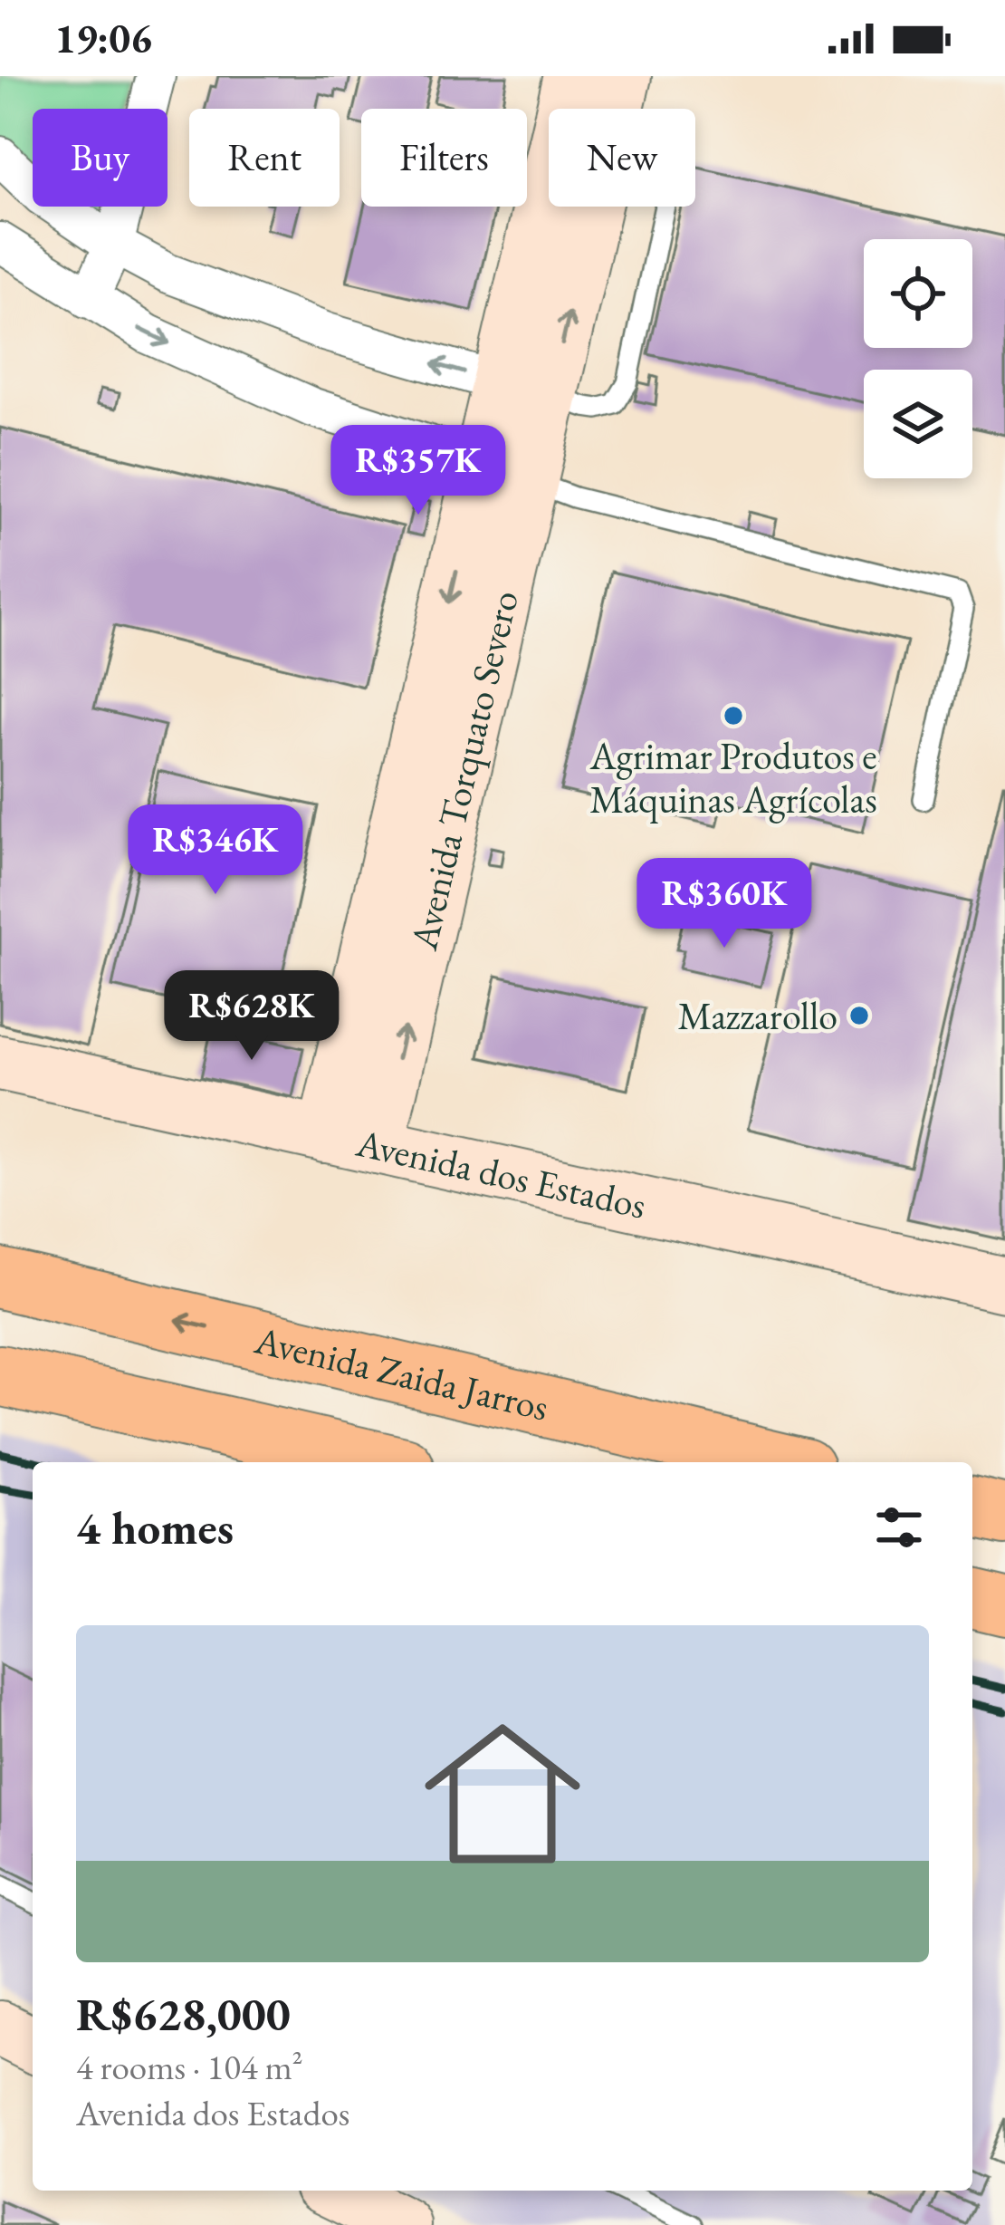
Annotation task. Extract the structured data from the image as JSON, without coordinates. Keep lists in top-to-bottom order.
{
  "streets": {
    "highway": ["Avenida Zaida Jarros"],
    "street": ["Avenida Torquato Severo", "Avenida dos Estados"]
  },
  "crossings": [
    ["Avenida Torquato Severo", "Avenida dos Estados"]
  ],
  "places": ["Agrimar Produtos e Máquinas Agrícolas", "Mazzarollo"],
  "page": {
    "status": "19:06",
    "chip": [
      "Buy",
      "Rent",
      "Filters",
      "New"
    ],
    "price": [
      "R$357K",
      "R$346K",
      "R$360K",
      "R$628K"
    ],
    "heading": "4 homes",
    "list": [
      {
        "name": "R$628,000",
        "note": "4 rooms · 104 m² · Avenida dos Estados"
      }
    ]
  }
}
